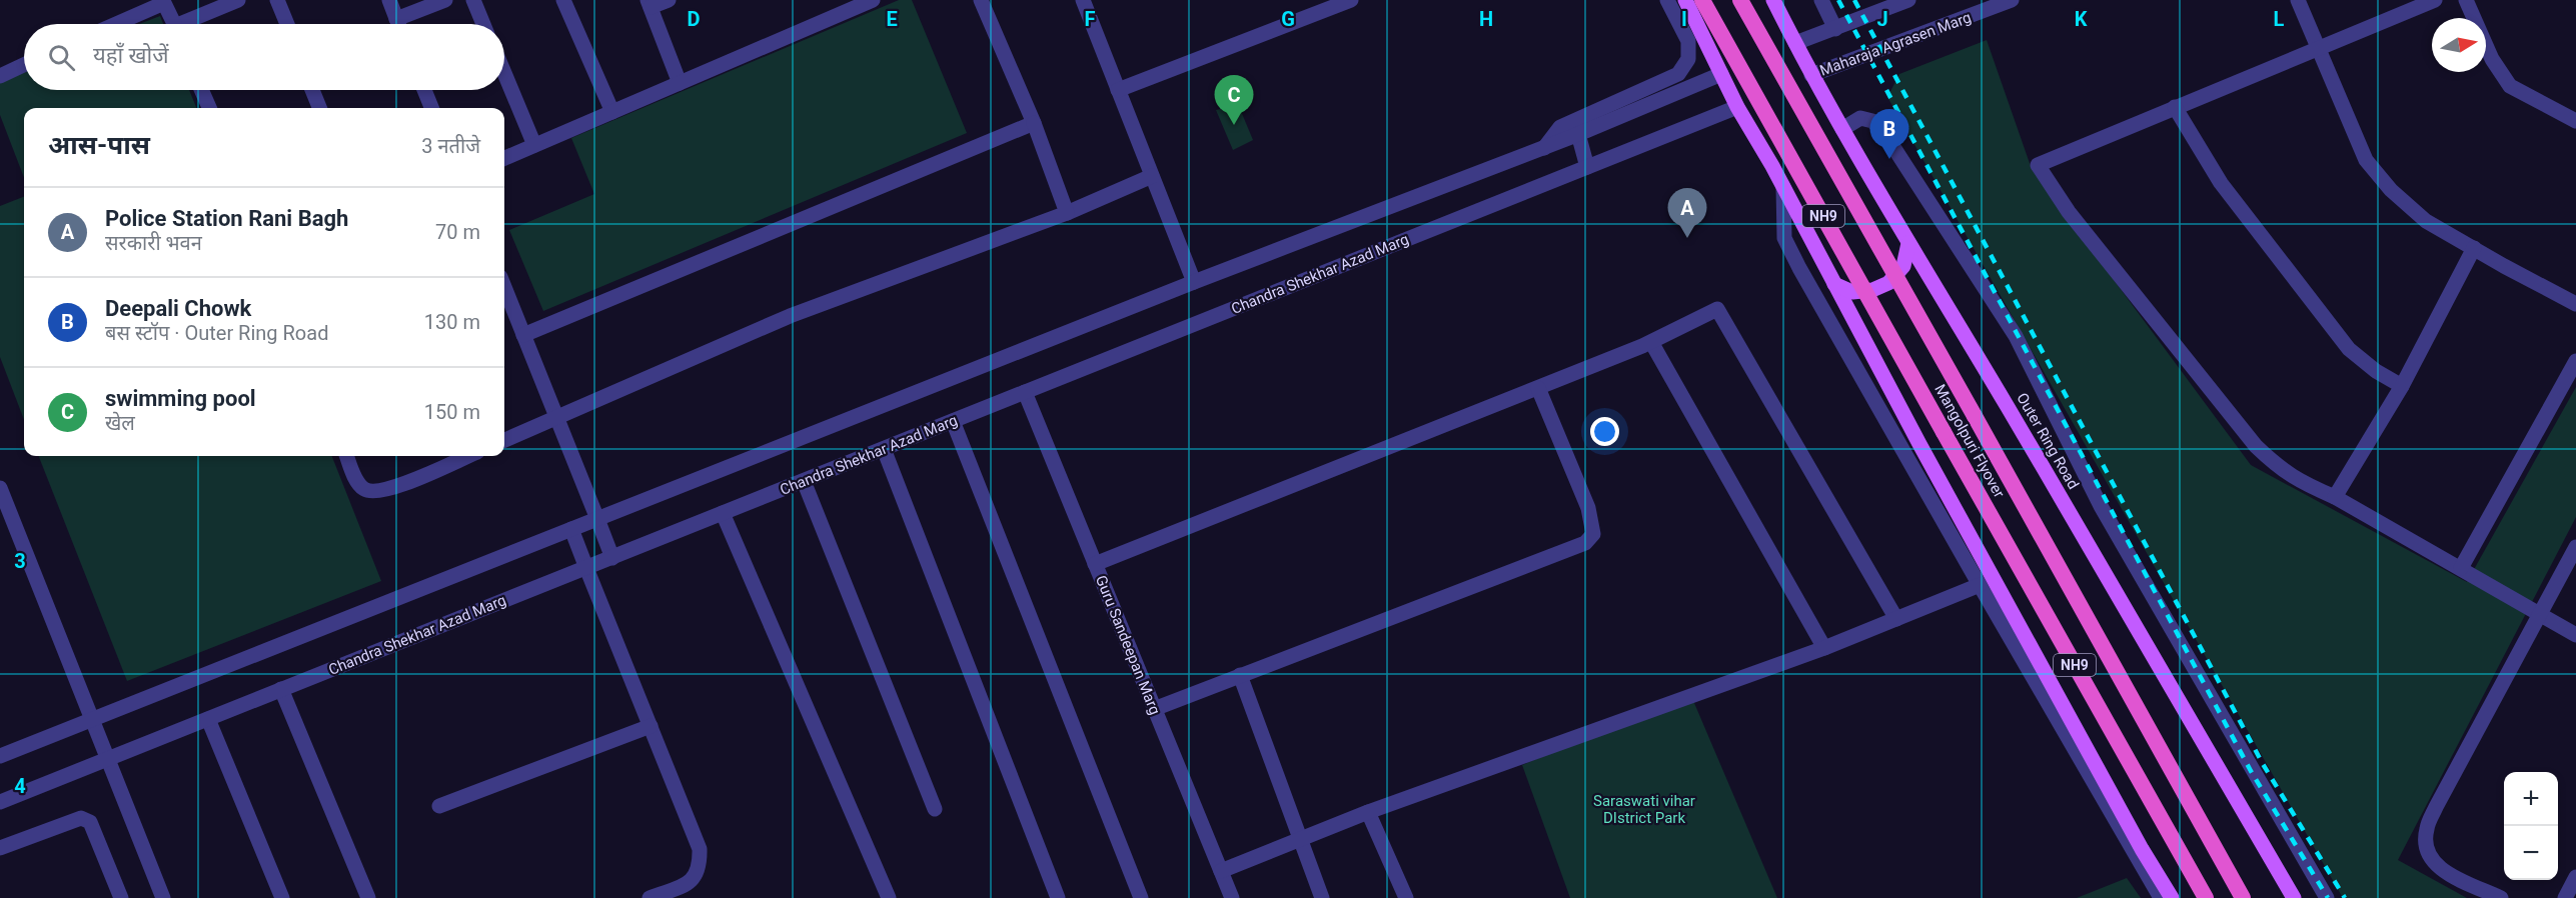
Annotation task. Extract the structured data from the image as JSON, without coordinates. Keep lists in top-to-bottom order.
{
  "streets": {
    "highway": ["NH9", "Mangolpuri Flyover"],
    "main road": ["Outer Ring Road"],
    "street": ["Maharaja Agrasen Marg", "Chandra Shekhar Azad Marg", "Guru Sandeepan Marg"]
  },
  "crossings": [
    ["Maharaja Agrasen Marg", "Outer Ring Road"],
    ["Chandra Shekhar Azad Marg", "Guru Sandeepan Marg"]
  ],
  "parks": ["Saraswati vihar DIstrict Park"],
  "north": "right",
  "page": {
    "search": "यहाँ खोजें",
    "pins": ["C", "B", "A"],
    "heading": ["आस-पास", "3 नतीजे"],
    "list": [
      {
        "mark": "A",
        "name": "Police Station Rani Bagh",
        "note": "सरकारी भवन",
        "value": "70 m"
      },
      {
        "mark": "B",
        "name": "Deepali Chowk",
        "note": "बस स्टॉप · Outer Ring Road",
        "value": "130 m"
      },
      {
        "mark": "C",
        "name": "swimming pool",
        "note": "खेल",
        "value": "150 m"
      }
    ],
    "map_buttons": ["+", "−"]
  },
  "grid": {
    "columns": [
      "D",
      "E",
      "F",
      "G",
      "H",
      "I",
      "J",
      "K",
      "L"
    ],
    "rows": ["3", "4"]
  }
}
